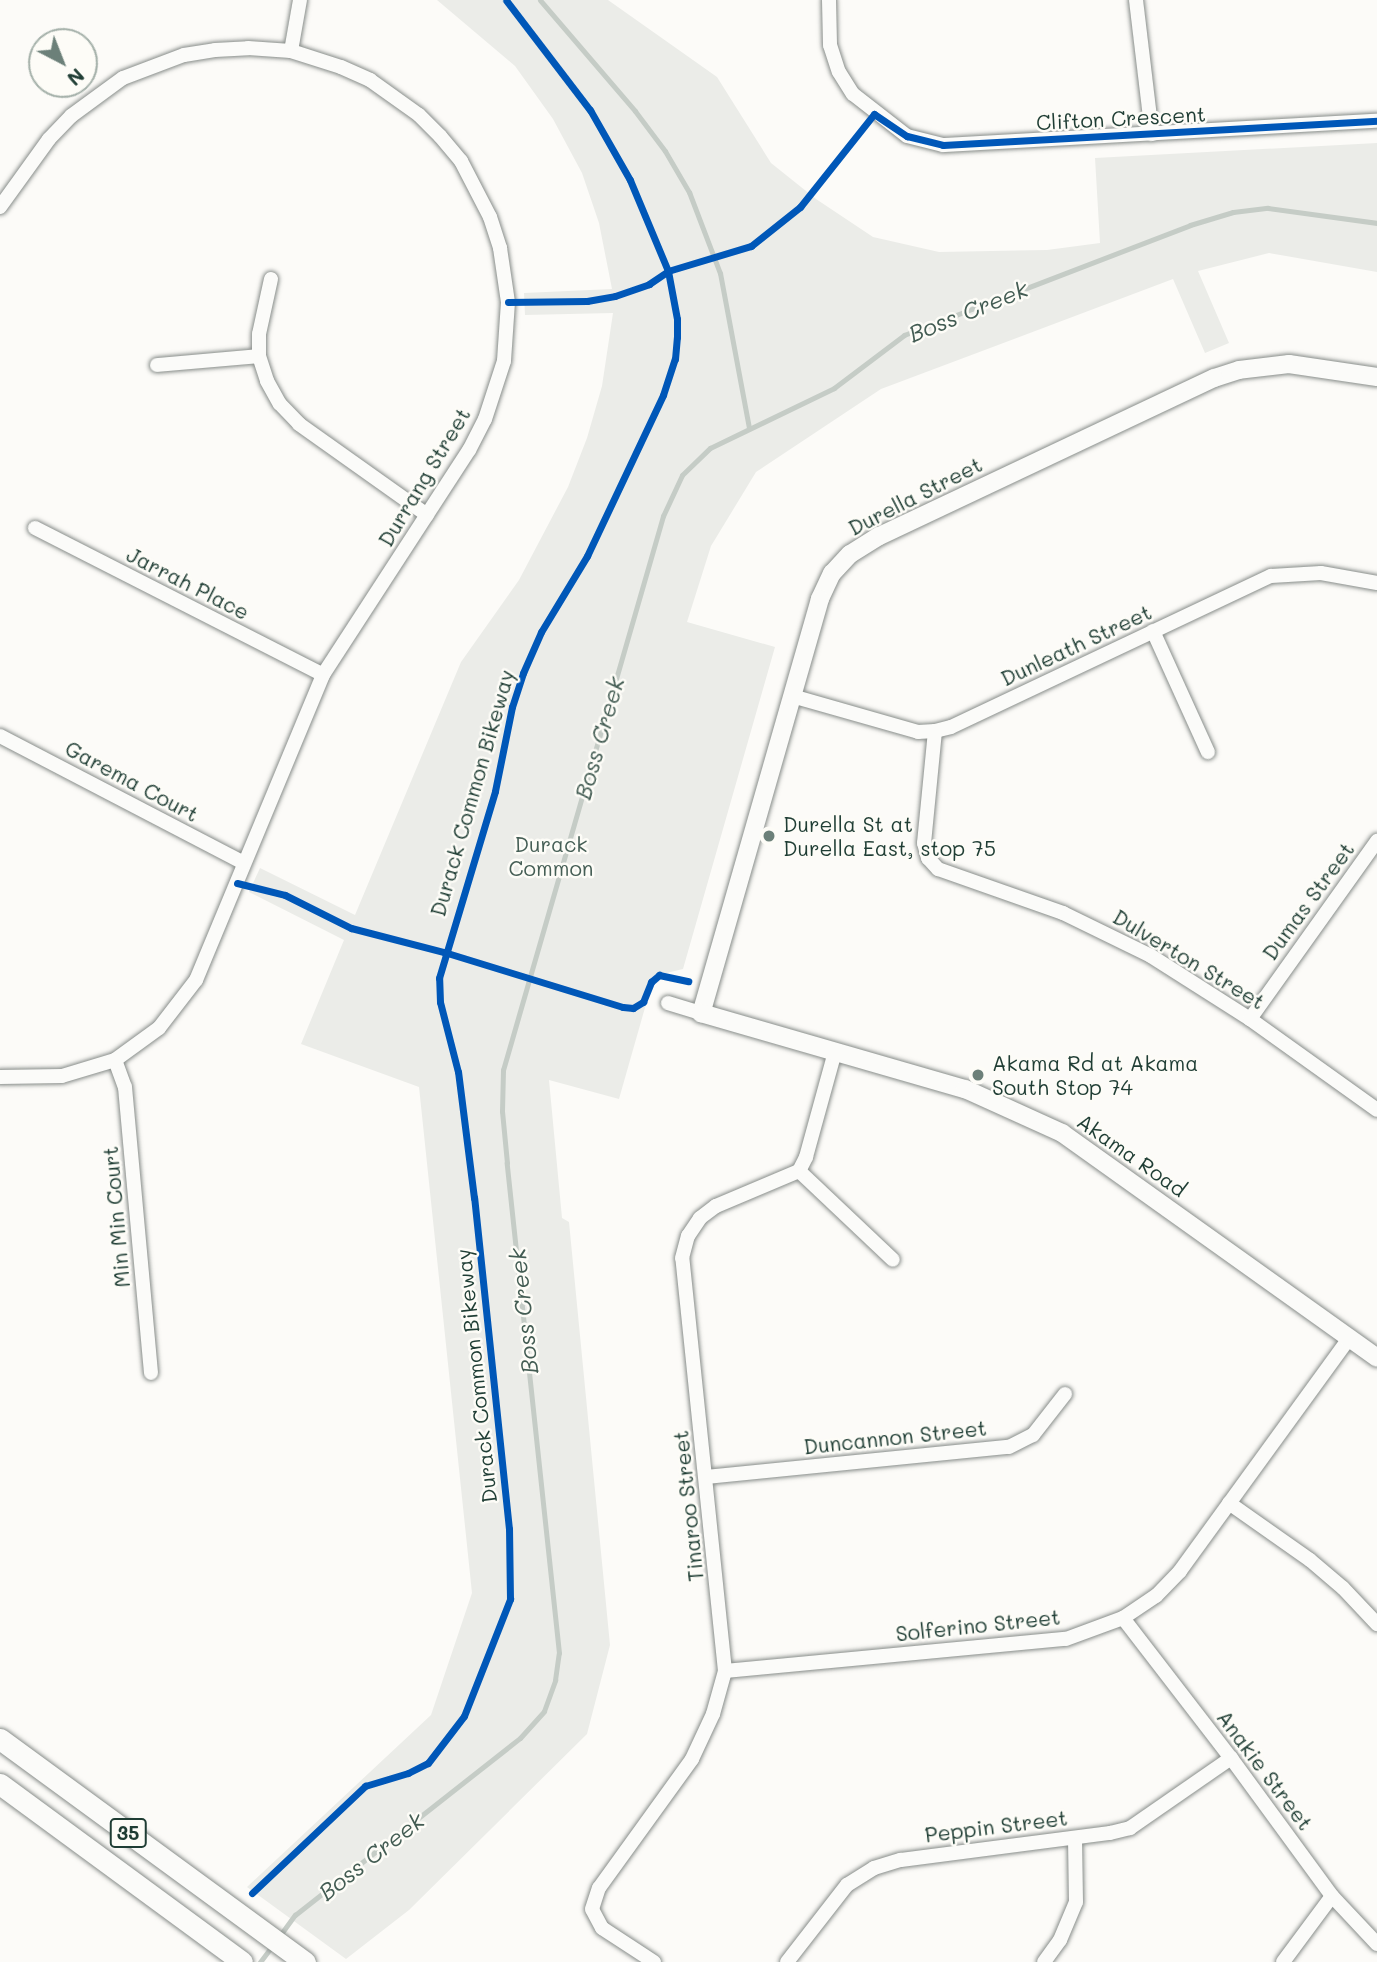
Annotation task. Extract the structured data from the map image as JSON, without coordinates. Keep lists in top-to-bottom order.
{
  "streets": {
    "main road": ["35"],
    "street": [
      "Clifton Crescent",
      "Durrang Street",
      "Durella Street",
      "Jarrah Place",
      "Dunleath Street",
      "Garema Court",
      "Dumas Street",
      "Dulverton Street",
      "Akama Road",
      "Min Min Court",
      "Duncannon Street",
      "Tinaroo Street",
      "Solferino Street",
      "Anakie Street",
      "Peppin Street"
    ],
    "cycle path": ["Durack Common Bikeway"]
  },
  "crossings": [
    ["Durrang Street", "Jarrah Place"],
    ["Durrang Street", "Garema Court"],
    ["Durrang Street", "Min Min Court"],
    ["Durella Street", "Dunleath Street"],
    ["Durella Street", "Akama Road"],
    ["Dunleath Street", "Dulverton Street"],
    ["Dumas Street", "Dulverton Street"],
    ["Akama Road", "Solferino Street"],
    ["Duncannon Street", "Tinaroo Street"],
    ["Tinaroo Street", "Solferino Street"],
    ["Solferino Street", "Anakie Street"],
    ["Anakie Street", "Peppin Street"]
  ],
  "water": ["Boss Creek"],
  "parks": ["Durack Common"],
  "places": ["Durella St at Durella East, stop 75", "Akama Rd at Akama South Stop 74"],
  "north": "bottom right"
}
